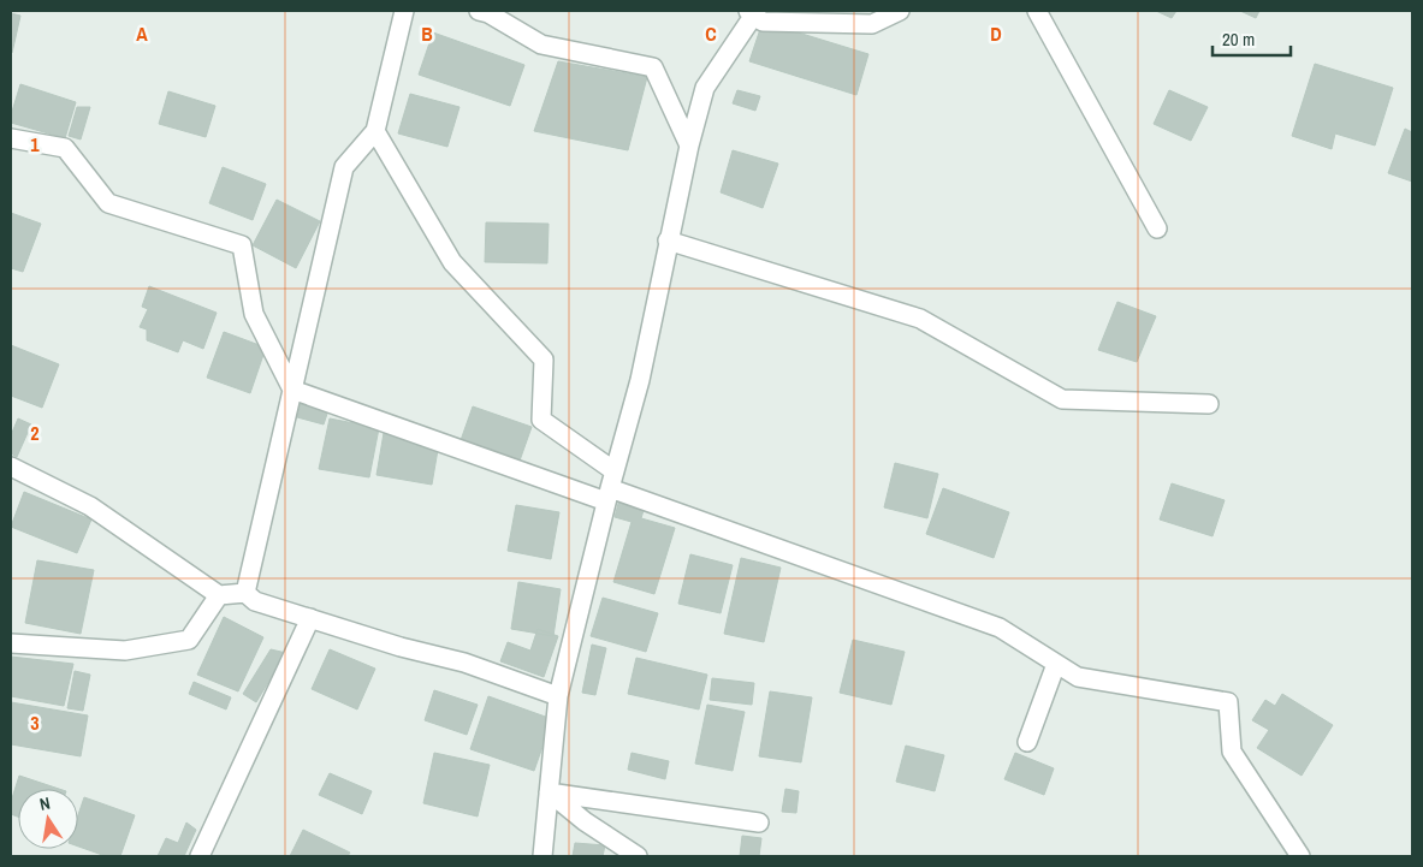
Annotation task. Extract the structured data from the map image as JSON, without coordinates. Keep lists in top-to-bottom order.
{
  "scale_bar": "20 m",
  "north": "top",
  "grid": {
    "columns": [
      "A",
      "B",
      "C",
      "D"
    ],
    "rows": ["1", "2", "3"]
  }
}
